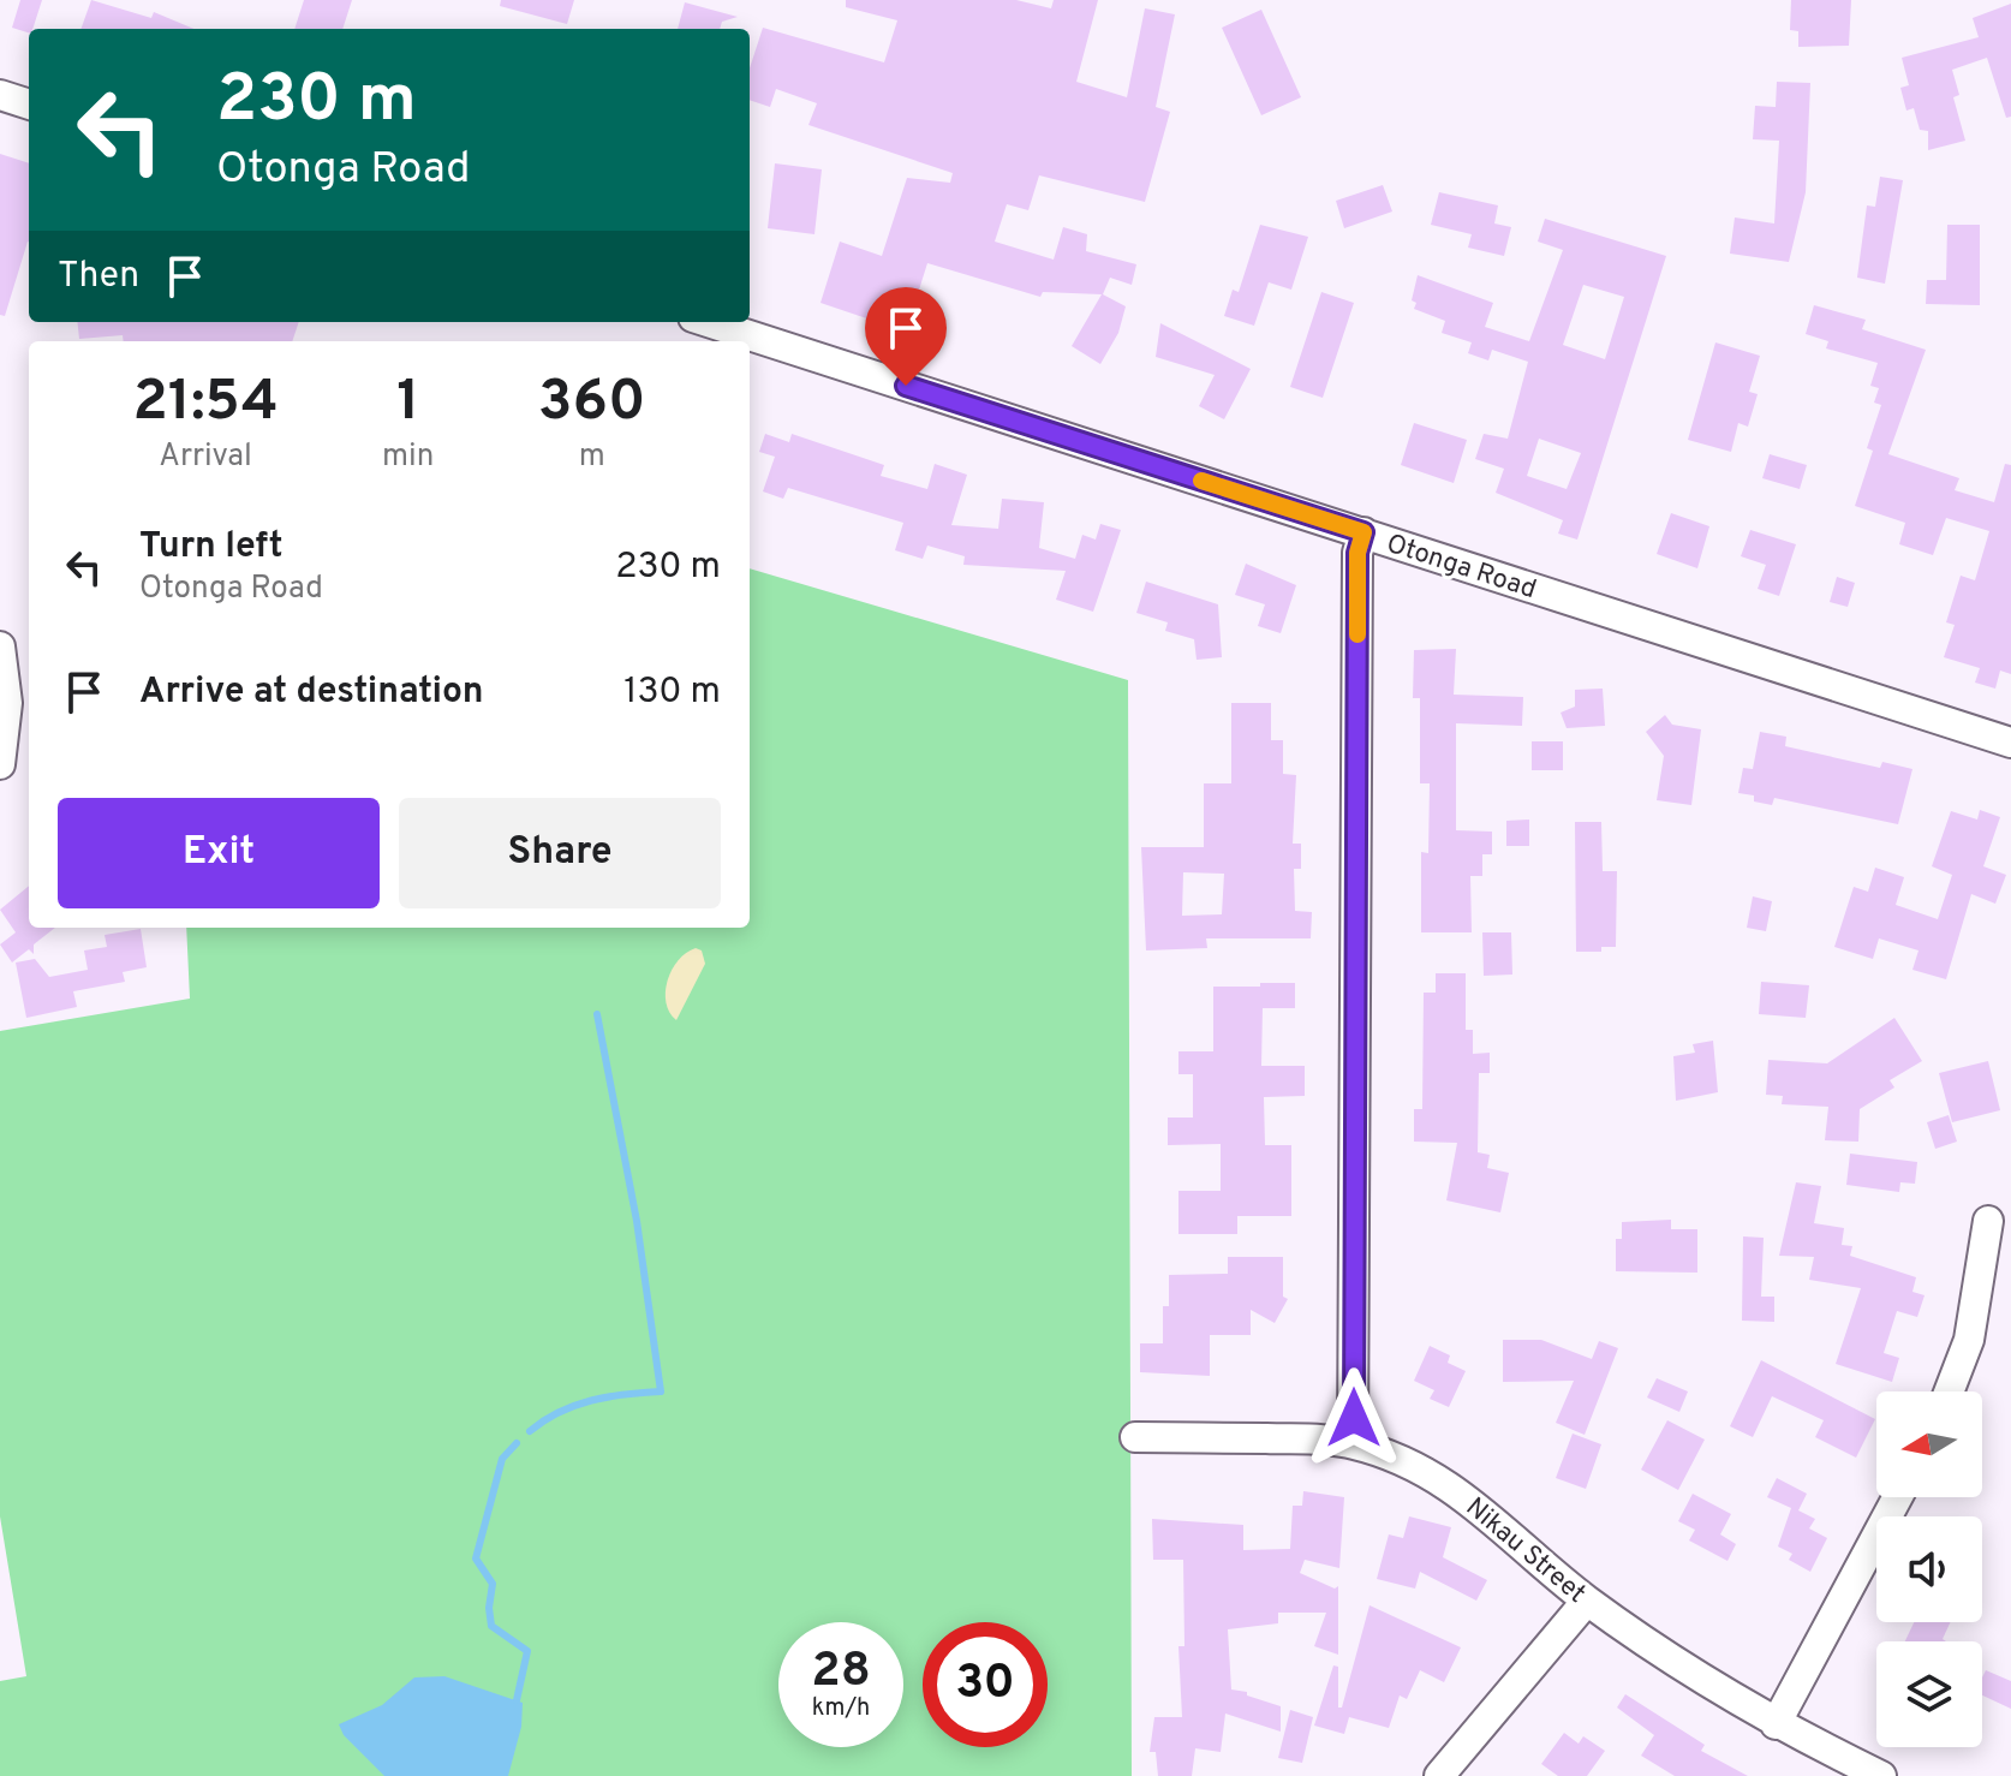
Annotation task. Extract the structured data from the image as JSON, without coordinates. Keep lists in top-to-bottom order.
{
  "streets": {
    "street": ["Otonga Road", "Nikau Street"]
  },
  "north": "left",
  "page": {
    "turn": ["230 m", "Otonga Road"],
    "then": "Then",
    "eta": [
      "21:54",
      "Arrival",
      "1",
      "min",
      "360",
      "m"
    ],
    "list": [
      {
        "name": "Turn left",
        "note": "Otonga Road",
        "value": "230 m"
      },
      {
        "name": "Arrive at destination",
        "value": "130 m"
      }
    ],
    "buttons": ["Exit", "Share"],
    "speed": "28 km/h",
    "limit": "30"
  }
}
